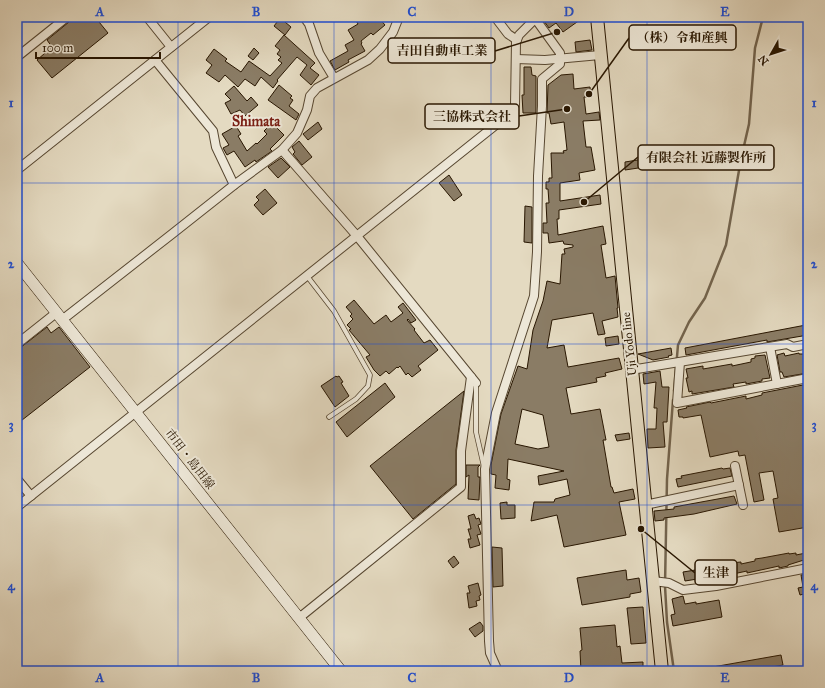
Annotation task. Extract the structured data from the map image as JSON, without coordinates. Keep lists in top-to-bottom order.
{
  "streets": {
    "main road": ["Uji Yodo line"],
    "street": ["市田・島田線"]
  },
  "districts": ["Shimata"],
  "places": [
    "吉田自動車工業",
    "（株）令和産興",
    "三協株式会社",
    "有限会社 近藤製作所",
    "生津"
  ],
  "scale_bar": "100 m",
  "north": "bottom left",
  "grid": {
    "columns": [
      "A",
      "B",
      "C",
      "D",
      "E"
    ],
    "rows": [
      "1",
      "2",
      "3",
      "4"
    ]
  }
}
